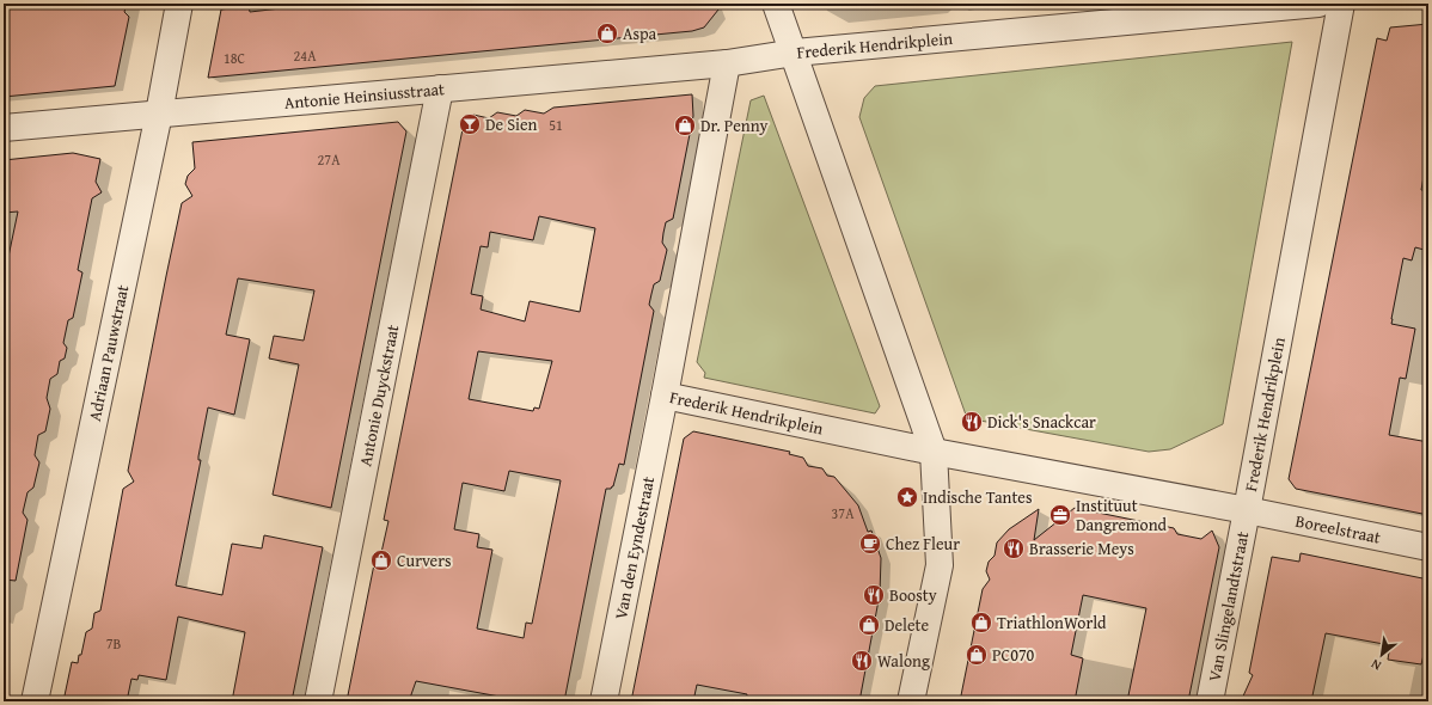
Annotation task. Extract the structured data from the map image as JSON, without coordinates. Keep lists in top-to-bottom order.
{
  "streets": {
    "street": [
      "Frederik Hendrikplein",
      "Antonie Heinsiusstraat",
      "Adriaan Pauwstraat",
      "Antonie Duyckstraat",
      "Boreelstraat",
      "Van den Eyndestraat",
      "Van Slingelandtstraat"
    ]
  },
  "crossings": [
    ["Frederik Hendrikplein", "Antonie Heinsiusstraat"],
    ["Frederik Hendrikplein", "Boreelstraat"],
    ["Frederik Hendrikplein", "Van den Eyndestraat"],
    ["Frederik Hendrikplein", "Van Slingelandtstraat"],
    ["Antonie Heinsiusstraat", "Adriaan Pauwstraat"],
    ["Antonie Heinsiusstraat", "Antonie Duyckstraat"],
    ["Boreelstraat", "Van Slingelandtstraat"]
  ],
  "places": {
    "shop": [
      "Aspa",
      "Dr. Penny",
      "Curvers",
      "TriathlonWorld",
      "Delete",
      "PC070"
    ],
    "bar": ["De Sien"],
    "restaurant": [
      "Dick's Snackcar",
      "Brasserie Meys",
      "Boosty",
      "Walong"
    ],
    "place": ["Indische Tantes"],
    "office": ["Instituut Dangremond"],
    "cafe": ["Chez Fleur"]
  },
  "house_numbers": [
    "24A",
    "18C",
    "51",
    "27A",
    "37A",
    "7B"
  ],
  "north": "bottom left"
}
